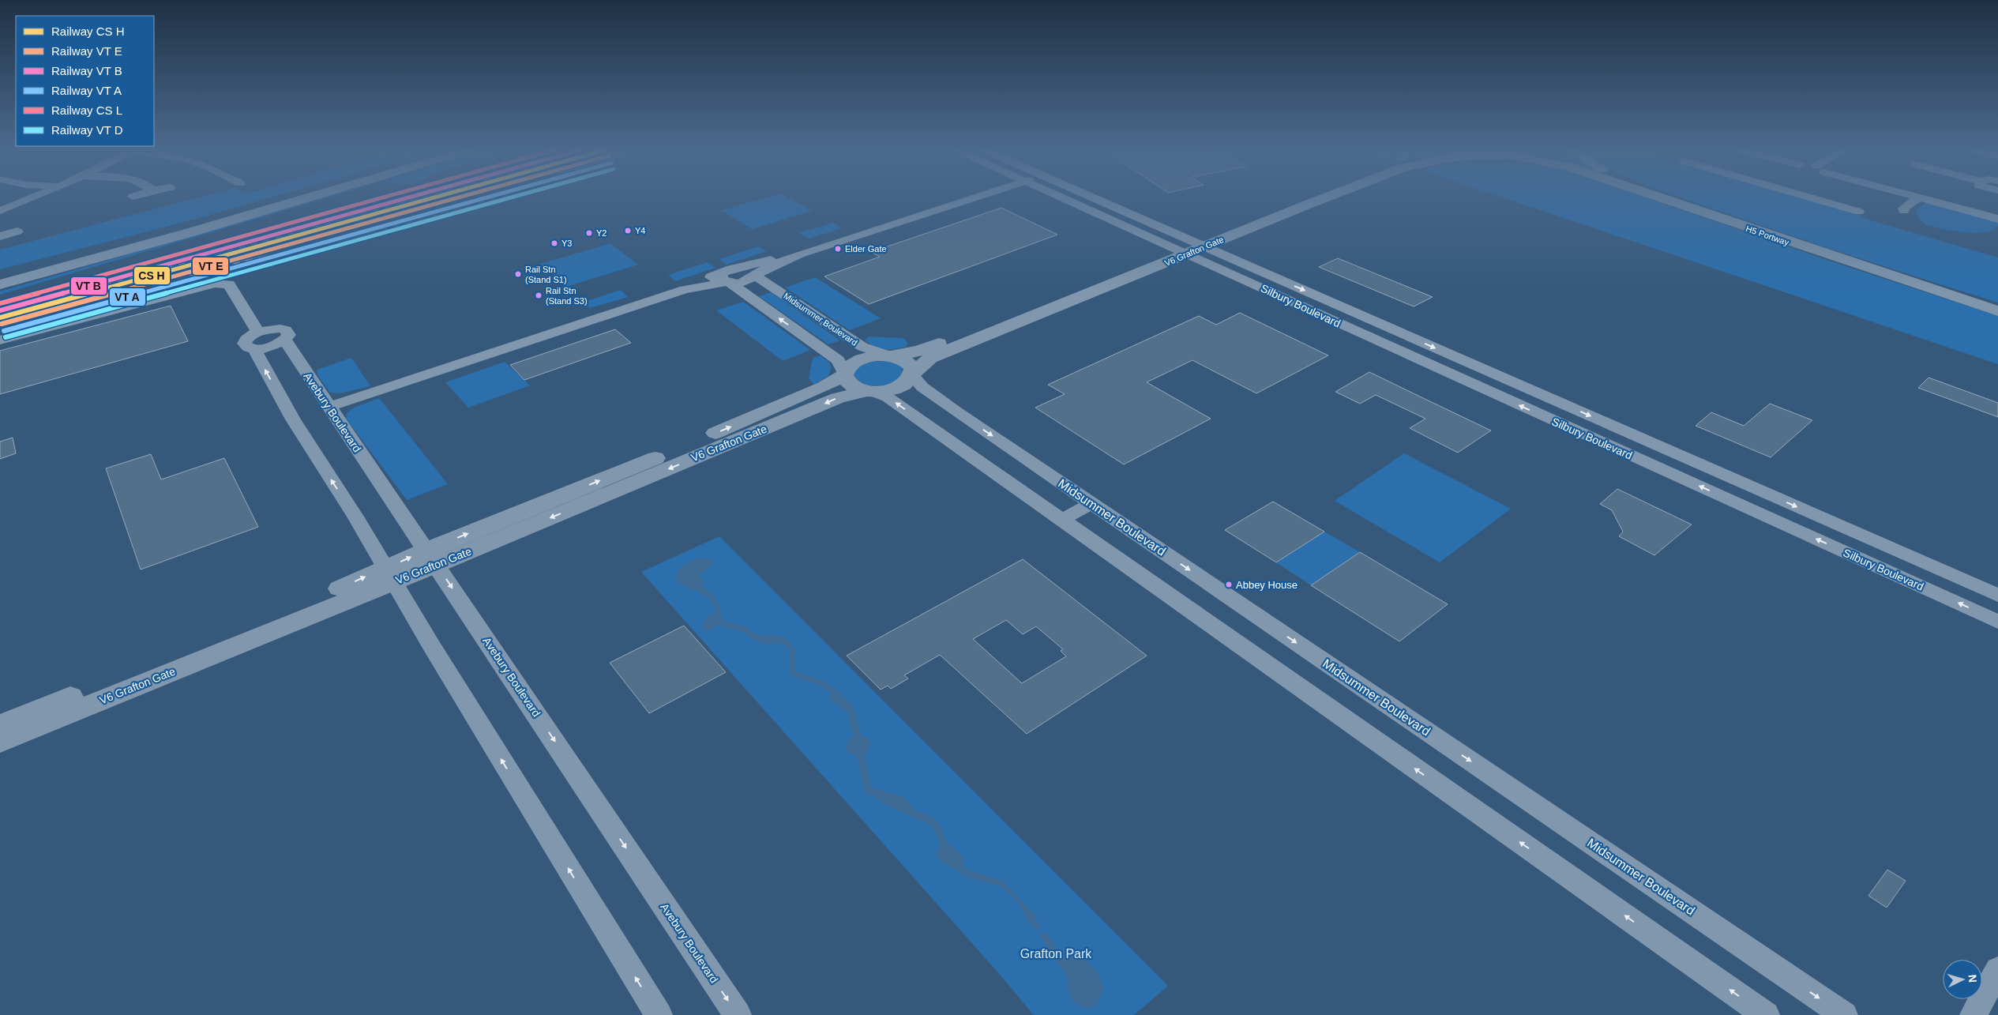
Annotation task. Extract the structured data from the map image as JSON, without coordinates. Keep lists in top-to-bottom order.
{
  "streets": {
    "main road": ["H5 Portway"],
    "street": [
      "V6 Grafton Gate",
      "Silbury Boulevard",
      "Midsummer Boulevard",
      "Avebury Boulevard"
    ]
  },
  "crossings": [
    ["V6 Grafton Gate", "Silbury Boulevard"],
    ["V6 Grafton Gate", "Midsummer Boulevard"],
    ["V6 Grafton Gate", "Avebury Boulevard"]
  ],
  "parks": ["Grafton Park"],
  "places": [
    "Y4",
    "Y2",
    "Y3",
    "Elder Gate",
    "Rail Stn (Stand S1)",
    "Rail Stn (Stand S3)",
    "Abbey House"
  ],
  "legend": [
    "Railway CS H",
    "Railway VT E",
    "Railway VT B",
    "Railway VT A",
    "Railway CS L",
    "Railway VT D"
  ],
  "north": "right"
}
